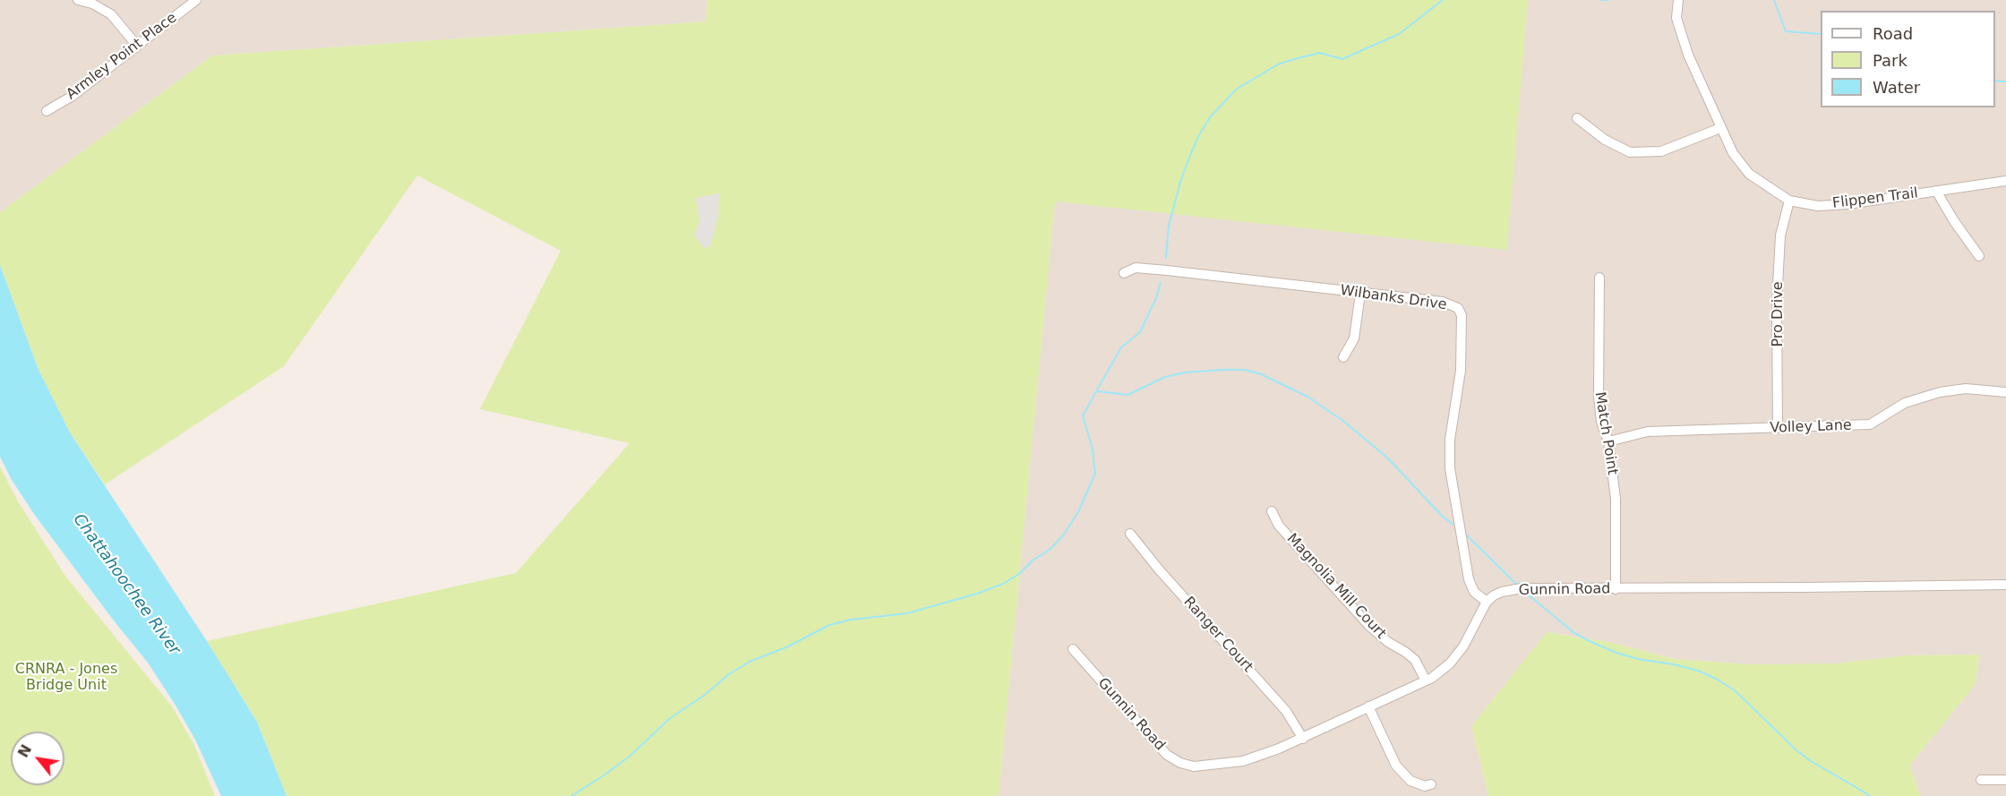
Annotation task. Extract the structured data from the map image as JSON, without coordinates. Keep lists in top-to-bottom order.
{
  "streets": {
    "street": [
      "Armley Point Place",
      "Flippen Trail",
      "Wilbanks Drive",
      "Pro Drive",
      "Volley Lane",
      "Match Point",
      "Magnolia Mill Court",
      "Gunnin Road",
      "Ranger Court"
    ]
  },
  "crossings": [
    ["Flippen Trail", "Pro Drive"],
    ["Wilbanks Drive", "Gunnin Road"],
    ["Pro Drive", "Volley Lane"],
    ["Volley Lane", "Match Point"],
    ["Match Point", "Gunnin Road"],
    ["Magnolia Mill Court", "Gunnin Road"],
    ["Gunnin Road", "Ranger Court"]
  ],
  "water": ["Chattahoochee River"],
  "parks": ["CRNRA - Jones Bridge Unit"],
  "legend": ["Road", "Park", "Water"],
  "north": "top left"
}
